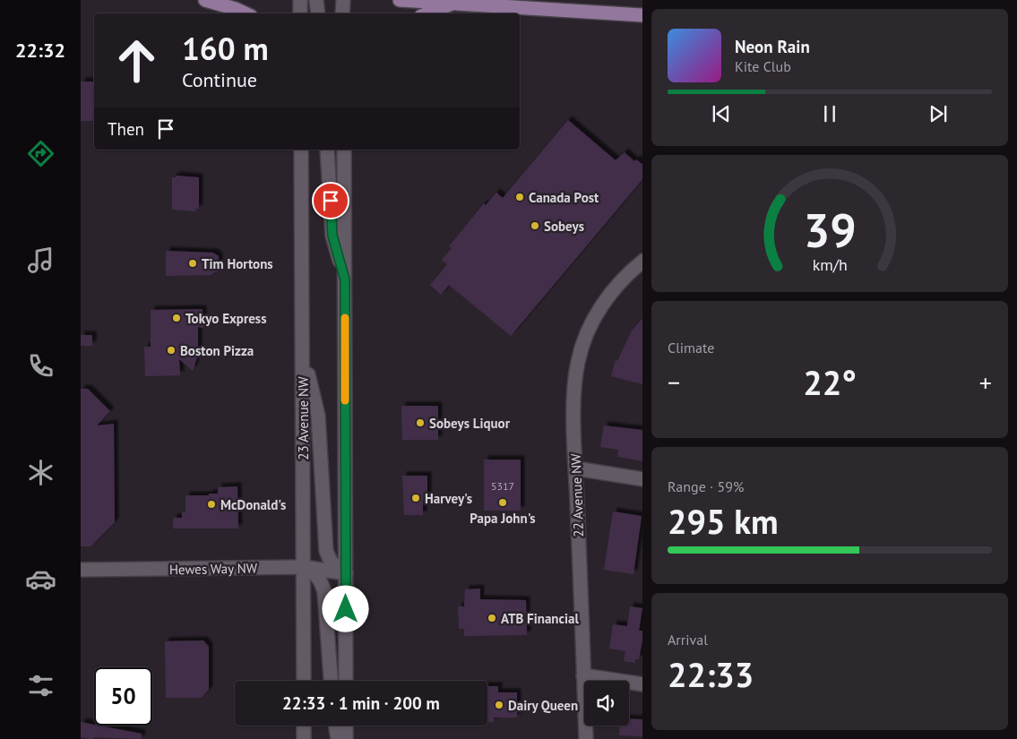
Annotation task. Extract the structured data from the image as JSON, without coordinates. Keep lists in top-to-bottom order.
{
  "streets": {
    "main road": ["23 Avenue NW", "22 Avenue NW", "Hewes Way NW"]
  },
  "crossings": [
    ["23 Avenue NW", "Hewes Way NW"]
  ],
  "places": [
    "Canada Post",
    "Sobeys",
    "Tim Hortons",
    "Tokyo Express",
    "Boston Pizza",
    "Sobeys Liquor",
    "Harvey's",
    "Papa John's",
    "McDonald's",
    "ATB Financial",
    "Dairy Queen"
  ],
  "house_numbers": ["5317"],
  "page": {
    "tabs": "22:32",
    "turn": ["160 m", "Continue"],
    "song": ["Neon Rain", "Kite Club"],
    "then": "Then",
    "tile": [
      "Climate",
      ["Range · 59%", "295 km"],
      ["Arrival", "22:33"]
    ],
    "heat": ["−", "22°", "+"],
    "limit": "50",
    "trip": "22:33 · 1 min · 200 m",
    "gauge": ["39", "km/h"]
  }
}
